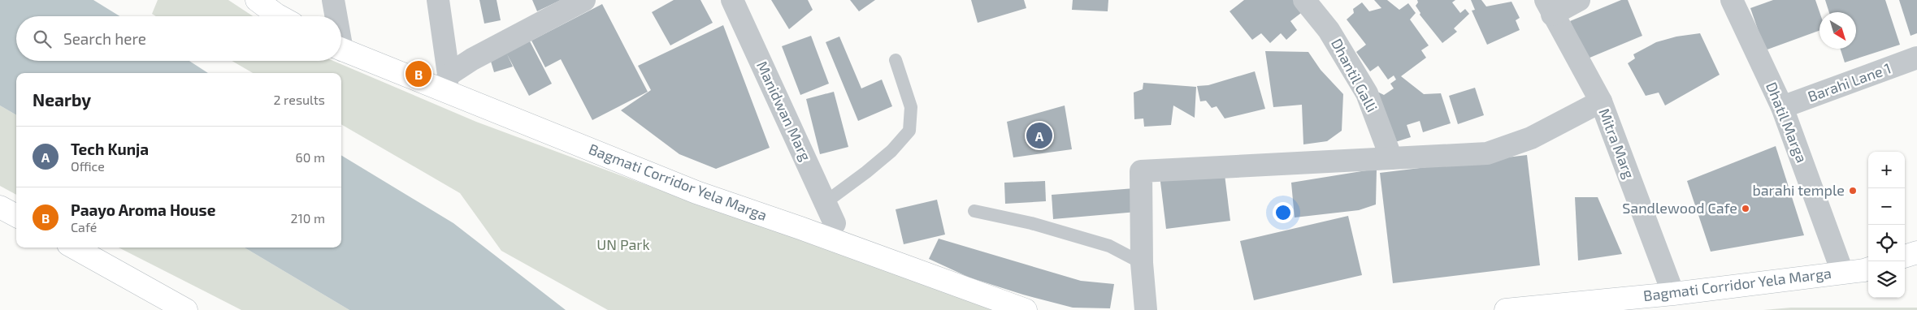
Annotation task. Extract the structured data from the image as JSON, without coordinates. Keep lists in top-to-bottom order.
{
  "streets": {
    "main road": ["Bagmati Corridor Yela Marga"],
    "street": [
      "Dhantil Galli",
      "Barahi Lane 1",
      "Manidwan Marg",
      "Dhatil Marga",
      "Mitra Marg"
    ]
  },
  "crossings": [
    ["Barahi Lane 1", "Dhatil Marga"],
    ["Dhatil Marga", "Bagmati Corridor Yela Marga"],
    ["Mitra Marg", "Bagmati Corridor Yela Marga"]
  ],
  "parks": ["UN Park"],
  "places": ["barahi temple", "Sandlewood Cafe"],
  "north": "bottom right",
  "page": {
    "search": "Search here",
    "pins": ["B", "A"],
    "heading": ["Nearby", "2 results"],
    "list": [
      {
        "mark": "A",
        "name": "Tech Kunja",
        "note": "Office",
        "value": "60 m"
      },
      {
        "mark": "B",
        "name": "Paayo Aroma House",
        "note": "Café",
        "value": "210 m"
      }
    ],
    "map_buttons": ["+", "−"]
  }
}
